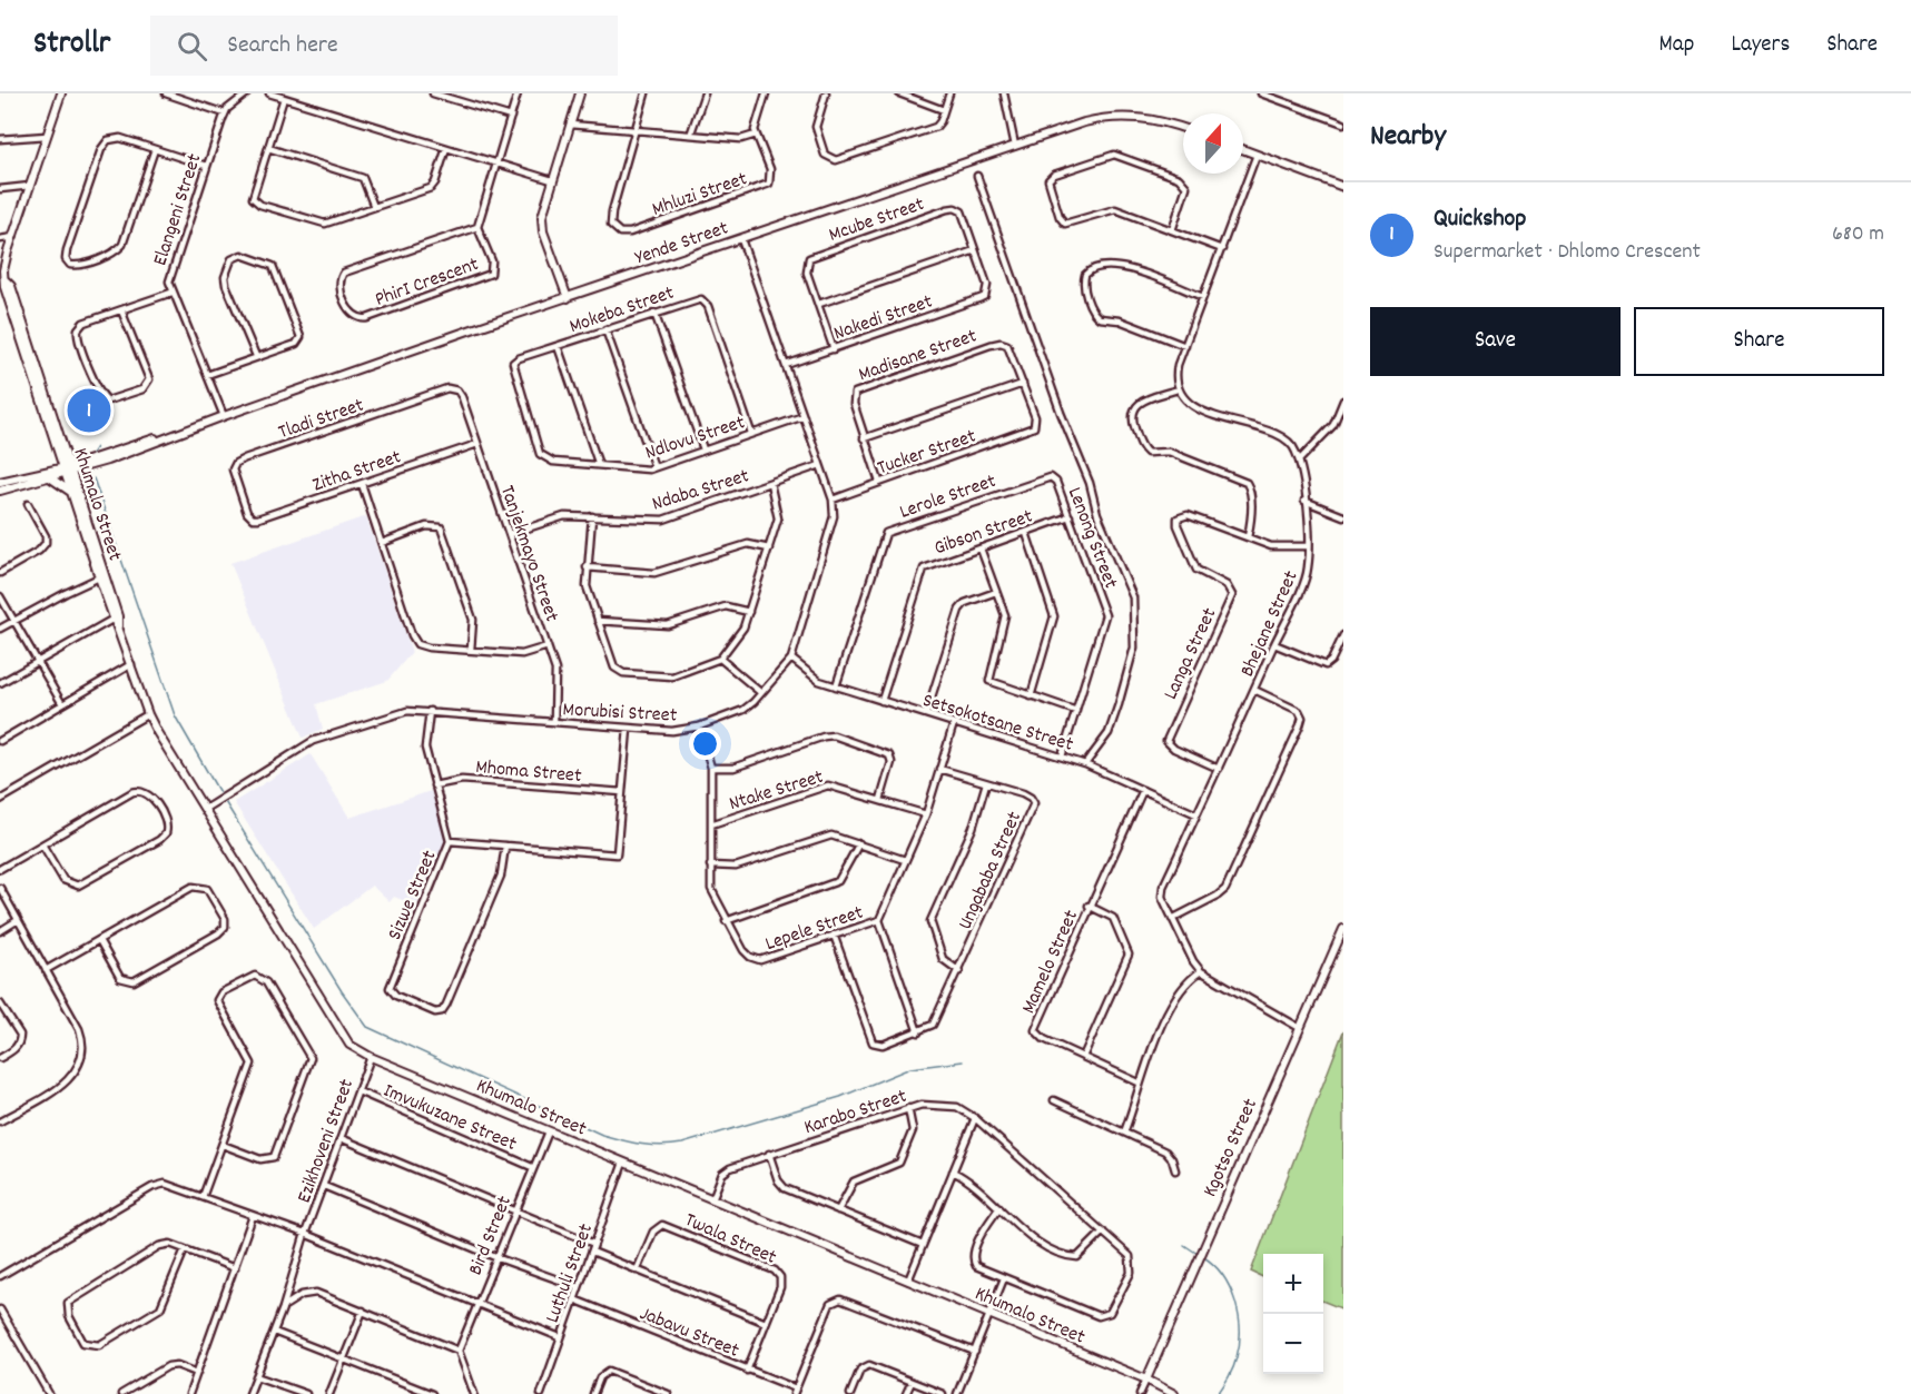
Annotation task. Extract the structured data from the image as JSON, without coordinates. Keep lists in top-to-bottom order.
{
  "streets": {
    "street": [
      "Mhluzi Street",
      "Elangeni Street",
      "Mcube Street",
      "Yende Street",
      "PhirI Crescent",
      "Mokeba Street",
      "Nakedi Street",
      "Madisane Street",
      "Tladi Street",
      "Ndlovu Street",
      "Tucker Street",
      "Zitha Street",
      "Ndaba Street",
      "Lerole Street",
      "Khumalo Street",
      "Gibson Street",
      "Lenong Street",
      "Tanjekmayo Street",
      "Bhejane Street",
      "Langa Street",
      "Morubisi Street",
      "Setsokotsane Street",
      "Mhoma Street",
      "Ntake Street",
      "Ungababa Street",
      "Sizwe Street",
      "Lepele Street",
      "Mamelo Street",
      "Karabo Street",
      "Imvukuzane Street",
      "Ezikhoveni Street",
      "Kgotso Street",
      "Bird Street",
      "Twala Street",
      "Luthuli Street",
      "Jabavu Street"
    ]
  },
  "crossings": [
    ["Elangeni Street", "Yende Street"],
    ["Mcube Street", "Nakedi Street"],
    ["Yende Street", "Khumalo Street"],
    ["Yende Street", "Morubisi Street"],
    ["Mokeba Street", "Ndlovu Street"],
    ["Nakedi Street", "Morubisi Street"],
    ["Madisane Street", "Tucker Street"],
    ["Tladi Street", "Zitha Street"],
    ["Tladi Street", "Tanjekmayo Street"],
    ["Ndlovu Street", "Morubisi Street"],
    ["Tucker Street", "Morubisi Street"],
    ["Zitha Street", "Tanjekmayo Street"],
    ["Ndaba Street", "Tanjekmayo Street"],
    ["Ndaba Street", "Morubisi Street"],
    ["Lerole Street", "Lenong Street"],
    ["Lerole Street", "Setsokotsane Street"],
    ["Khumalo Street", "Morubisi Street"],
    ["Khumalo Street", "Karabo Street"],
    ["Khumalo Street", "Ezikhoveni Street"],
    ["Khumalo Street", "Kgotso Street"],
    ["Khumalo Street", "Bird Street"],
    ["Khumalo Street", "Luthuli Street"],
    ["Gibson Street", "Lenong Street"],
    ["Gibson Street", "Setsokotsane Street"],
    ["Lenong Street", "Setsokotsane Street"],
    ["Tanjekmayo Street", "Morubisi Street"],
    ["Bhejane Street", "Langa Street"],
    ["Bhejane Street", "Setsokotsane Street"],
    ["Morubisi Street", "Setsokotsane Street"],
    ["Morubisi Street", "Lepele Street"],
    ["Setsokotsane Street", "Lepele Street"],
    ["Setsokotsane Street", "Mamelo Street"],
    ["Mhoma Street", "Sizwe Street"],
    ["Ntake Street", "Lepele Street"],
    ["Ungababa Street", "Lepele Street"],
    ["Imvukuzane Street", "Ezikhoveni Street"],
    ["Imvukuzane Street", "Bird Street"],
    ["Twala Street", "Jabavu Street"],
    ["Luthuli Street", "Jabavu Street"]
  ],
  "north": "top",
  "page": {
    "header": "Strollr",
    "search": "Search here",
    "nav": ["Map", "Layers", "Share"],
    "heading": "Nearby",
    "list": [
      {
        "mark": "1",
        "name": "Quickshop",
        "note": "Supermarket · Dhlomo Crescent",
        "value": "680 m"
      }
    ],
    "buttons": ["Save", "Share"],
    "pins": "1",
    "map_buttons": ["+", "−"]
  }
}
